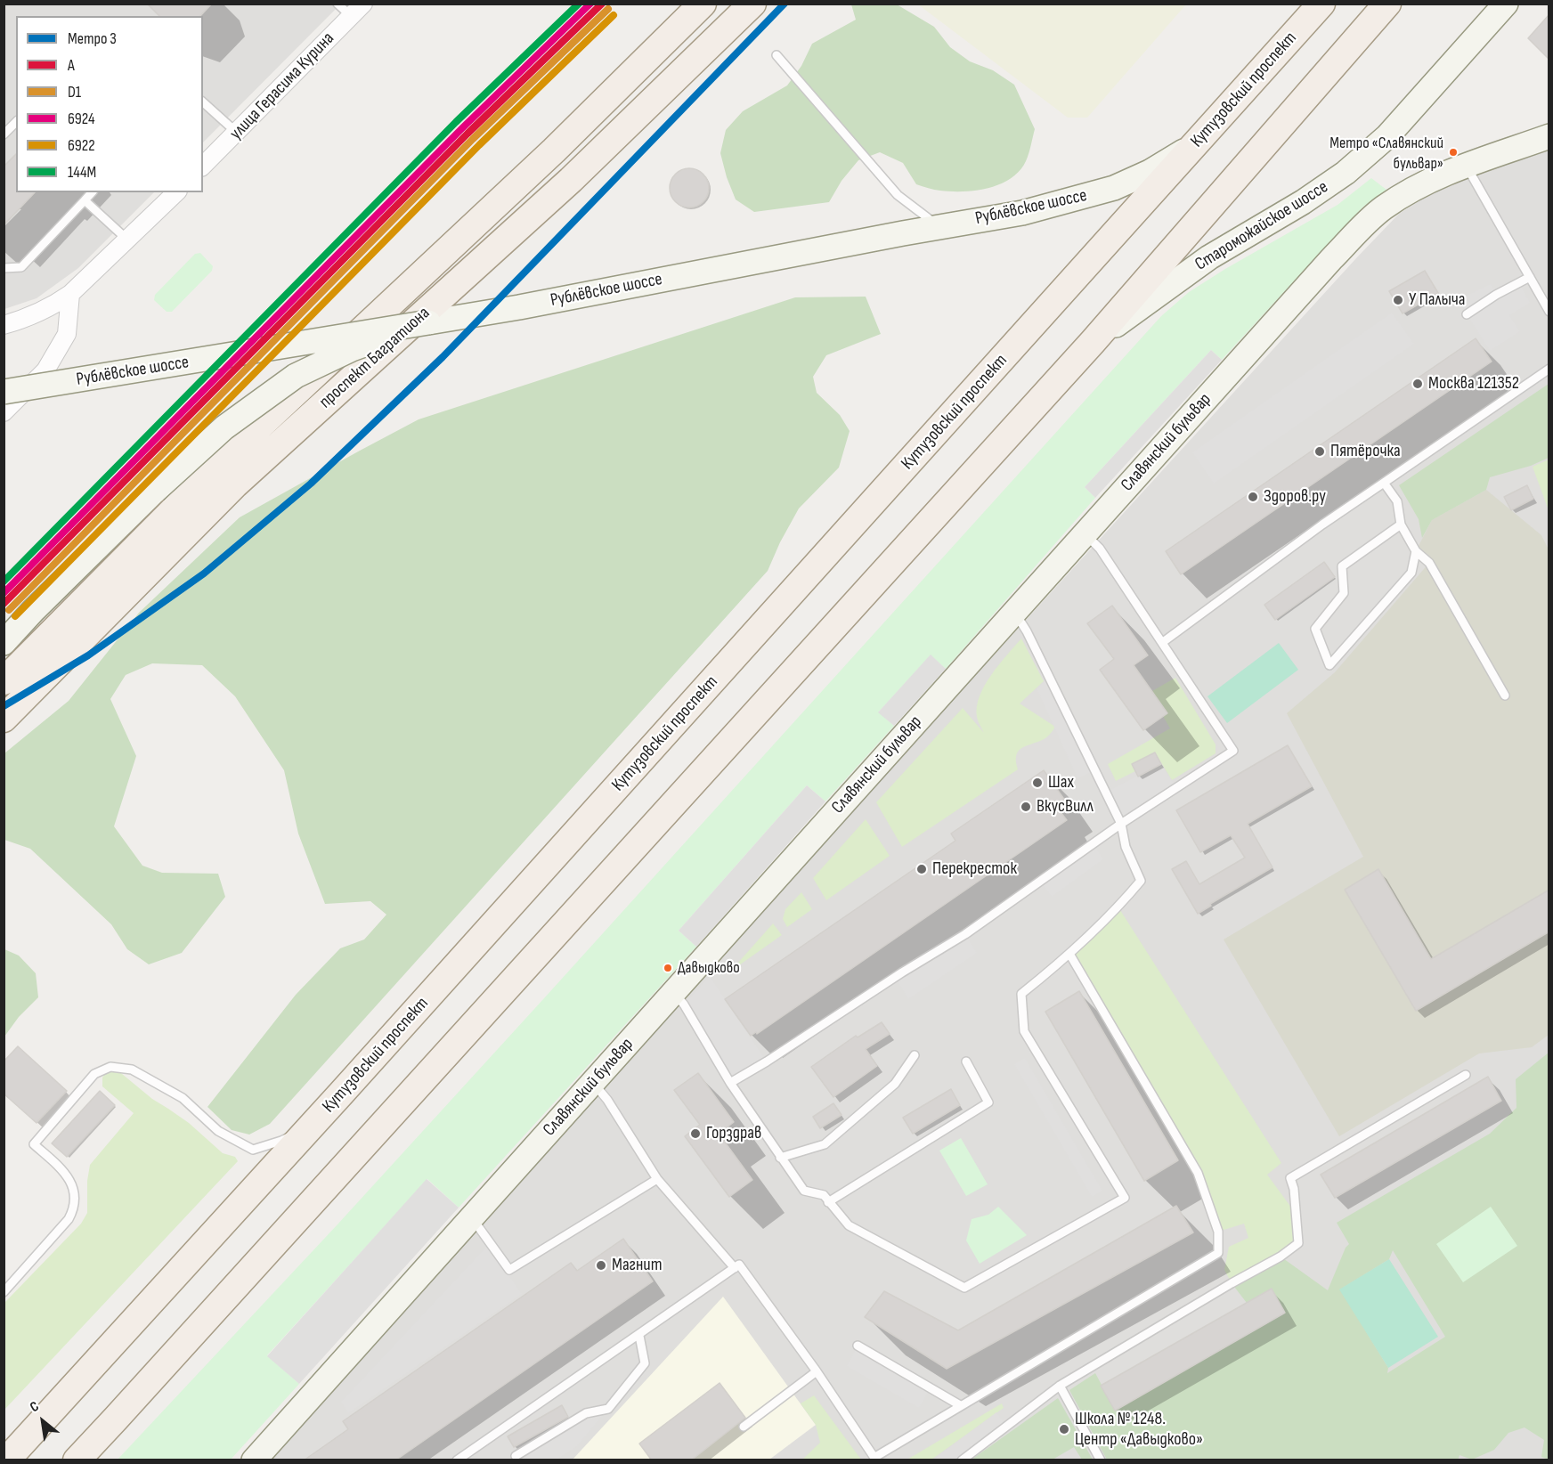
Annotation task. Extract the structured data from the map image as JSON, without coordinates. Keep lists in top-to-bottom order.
{
  "streets": {
    "main road": ["Кутузовский проспект", "проспект Багратиона"],
    "street": [
      "улица Герасима Курина",
      "Рублёвское шоссе",
      "Староможайское шоссе",
      "Славянский бульвар"
    ]
  },
  "crossings": [
    ["Кутузовский проспект", "Рублёвское шоссе"]
  ],
  "places": [
    "Метро «Славянский бульвар»",
    "У Палыча",
    "Москва 121352",
    "Пятёрочка",
    "Здоров.ру",
    "Шах",
    "ВкусВилл",
    "Перекресток",
    "Давыдково",
    "Горздрав",
    "Магнит",
    "Школа № 1248. Центр «Давыдково»"
  ],
  "lines": [
    "metro line 3",
    "transit line A",
    "transit line 6924",
    "transit line 144М",
    "transit line D1",
    "transit line 6922"
  ],
  "legend": [
    "Метро 3",
    "A",
    "D1",
    "6924",
    "6922",
    "144М"
  ],
  "north": "top left"
}
